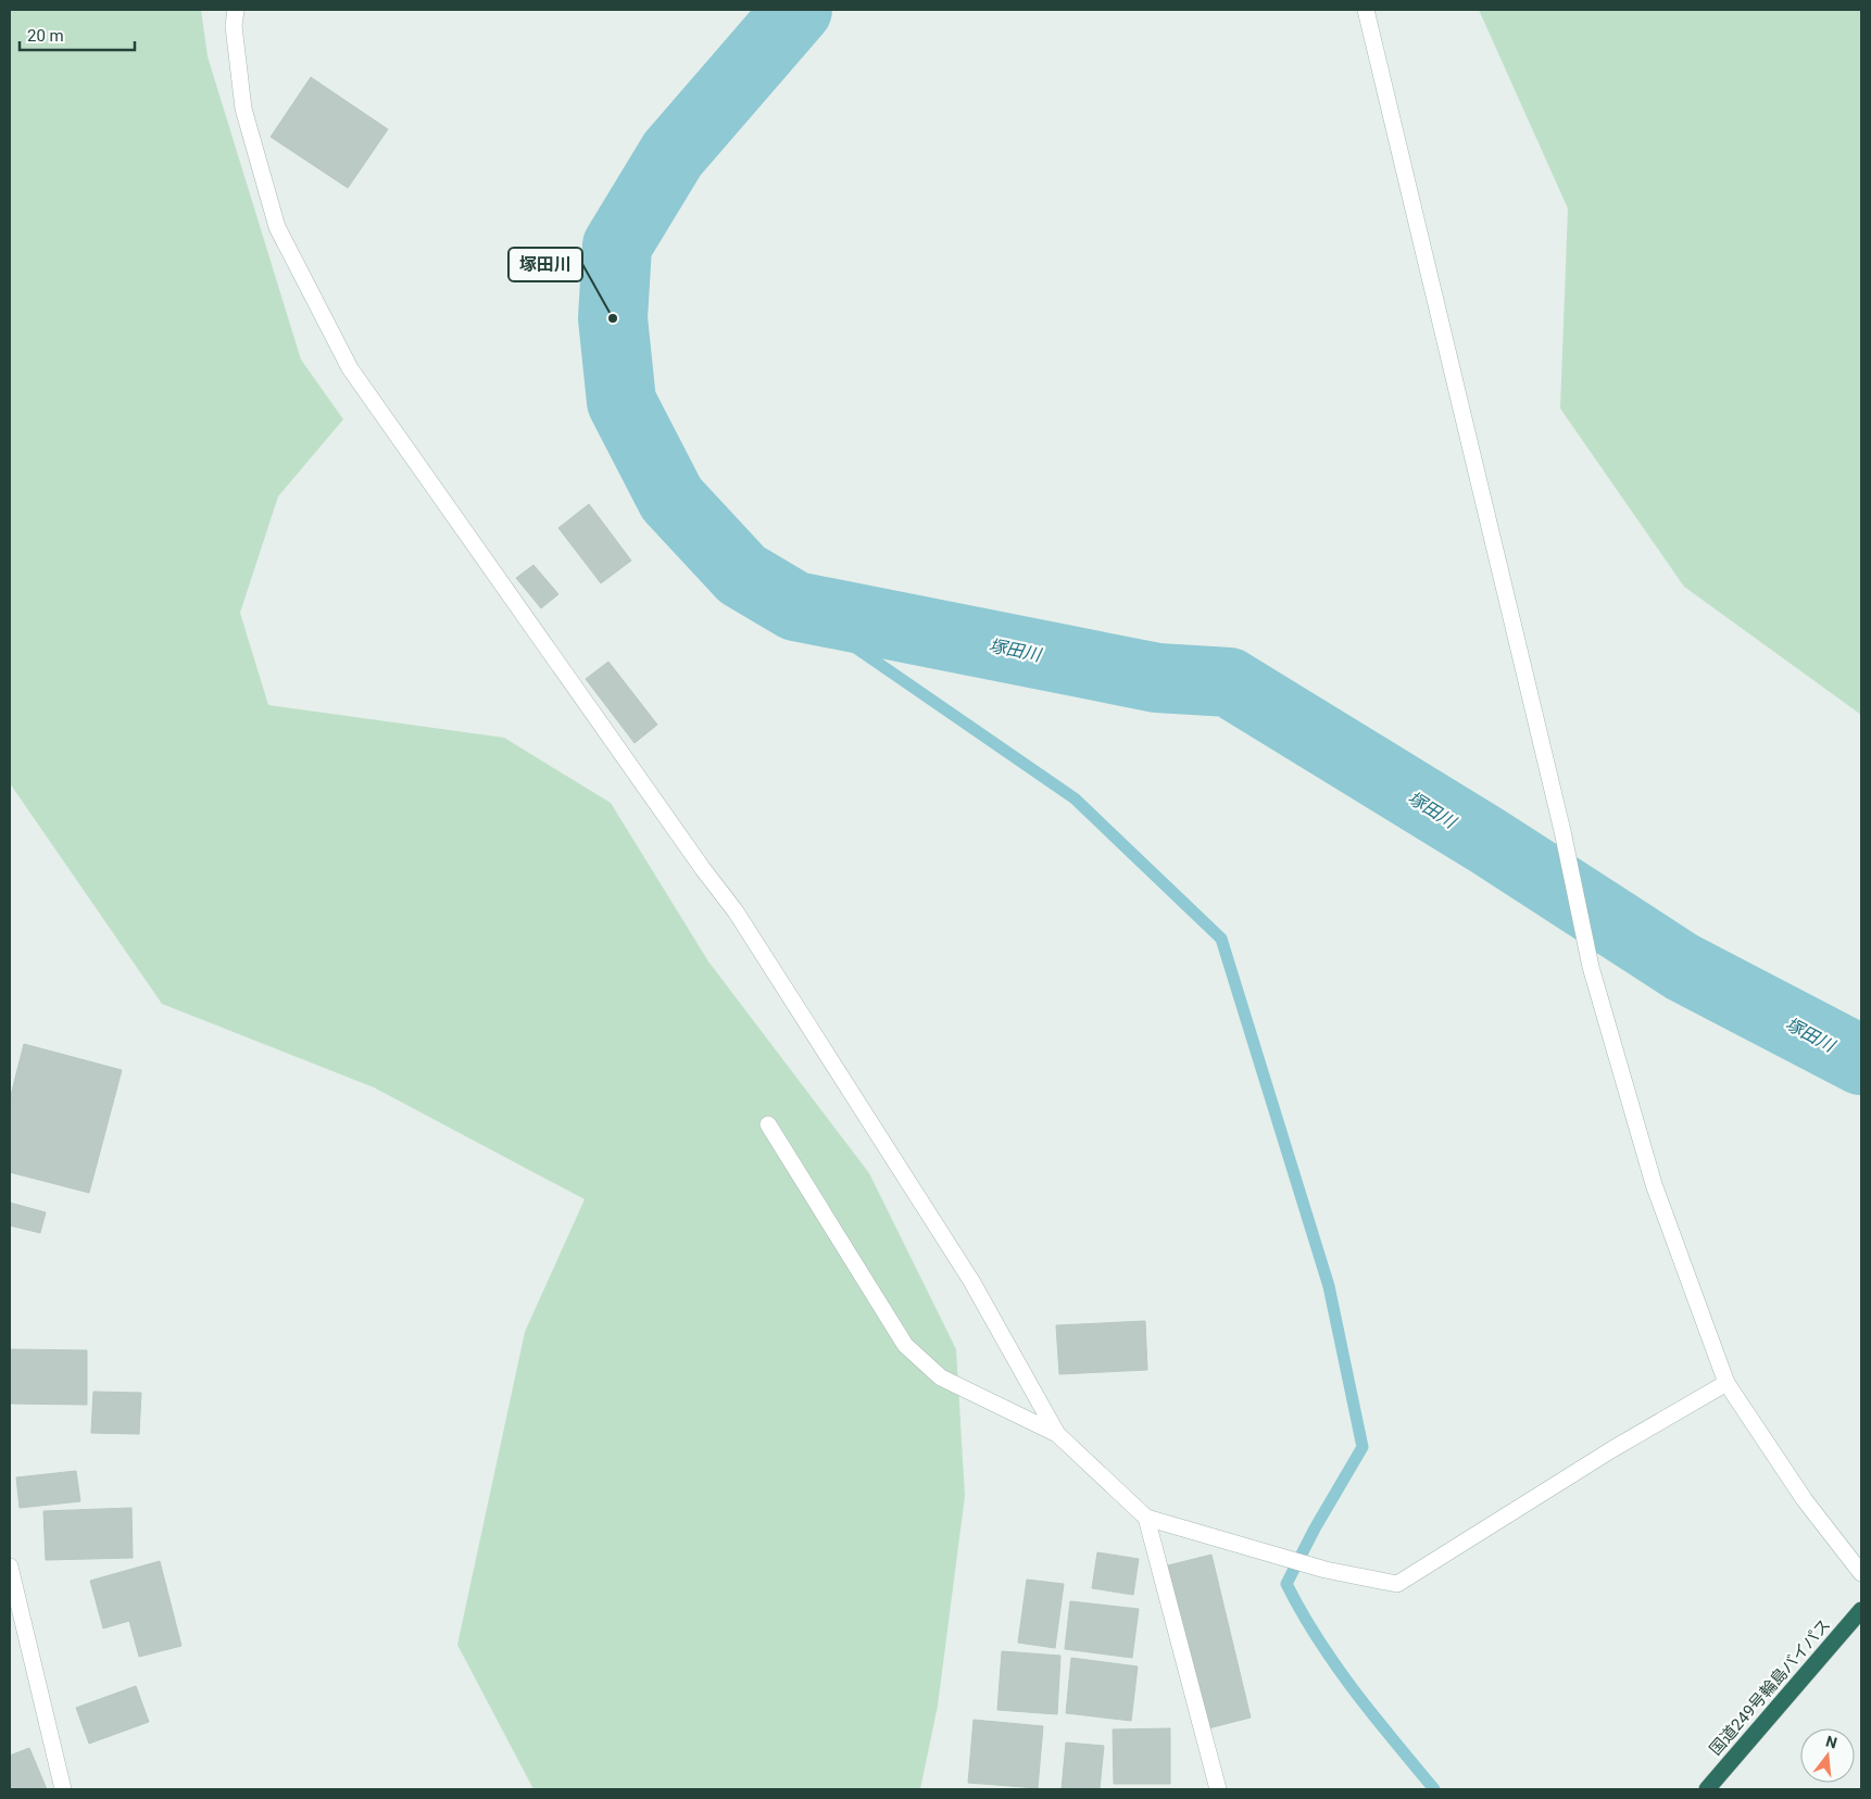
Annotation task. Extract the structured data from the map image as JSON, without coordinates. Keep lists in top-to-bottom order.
{
  "streets": {
    "highway": ["国道249号輪島バイパス"]
  },
  "water": ["塚田川"],
  "places": ["塚田川"],
  "scale_bar": "20 m",
  "north": "top"
}
